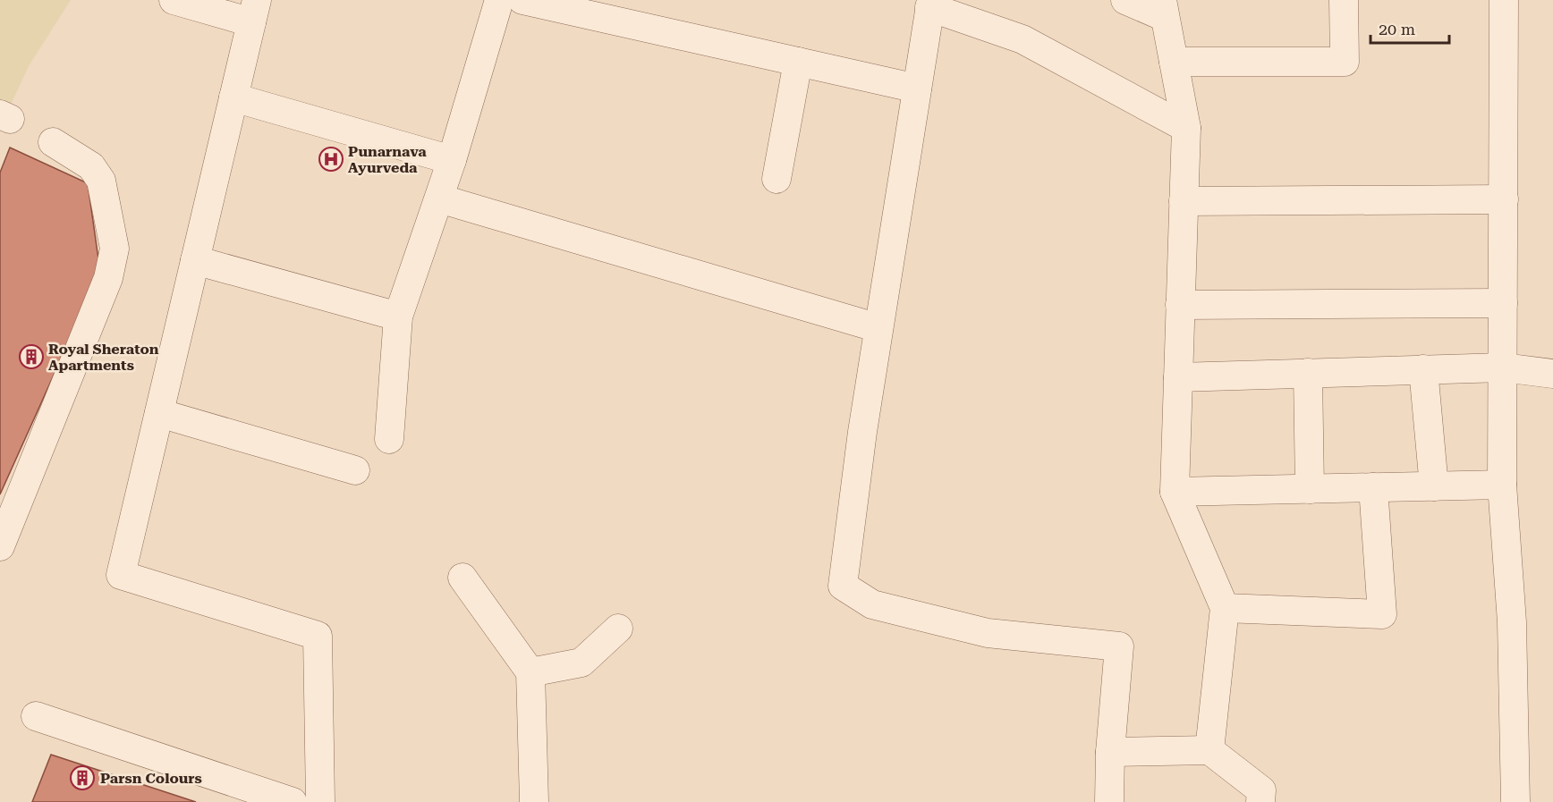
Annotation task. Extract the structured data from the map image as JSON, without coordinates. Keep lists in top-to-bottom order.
{
  "places": {
    "hospital": ["Punarnava Ayurveda"],
    "building": ["Royal Sheraton Apartments", "Parsn Colours"]
  },
  "scale_bar": "20 m"
}
